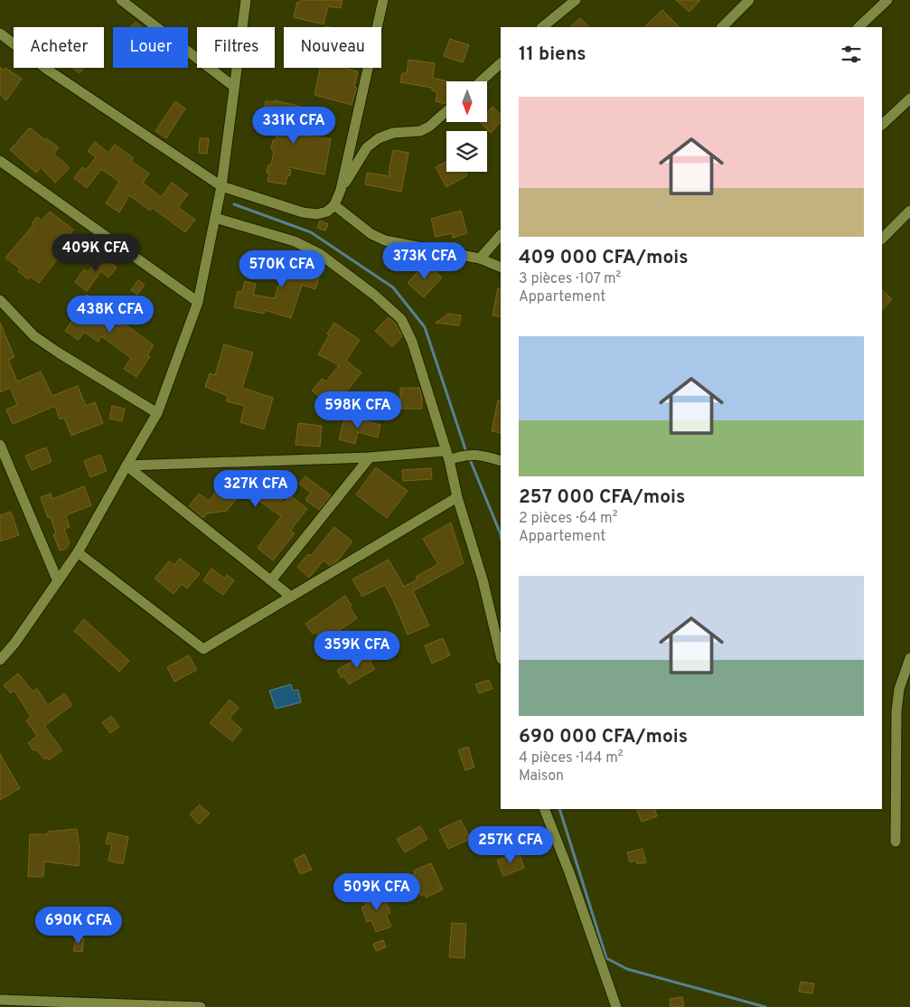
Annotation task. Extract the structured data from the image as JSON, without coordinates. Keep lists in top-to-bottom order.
{
  "north": "bottom",
  "page": {
    "chip": [
      "Acheter",
      "Louer",
      "Filtres",
      "Nouveau"
    ],
    "heading": "11 biens",
    "list": [
      {
        "name": "409 000 CFA/mois",
        "note": "3 pièces · 107 m² · Appartement"
      },
      {
        "name": "257 000 CFA/mois",
        "note": "2 pièces · 64 m² · Appartement"
      },
      {
        "name": "690 000 CFA/mois",
        "note": "4 pièces · 144 m² · Maison"
      }
    ],
    "price": [
      "331K CFA",
      "409K CFA",
      "373K CFA",
      "570K CFA",
      "438K CFA",
      "598K CFA",
      "327K CFA",
      "359K CFA",
      "257K CFA",
      "509K CFA",
      "690K CFA"
    ]
  }
}
